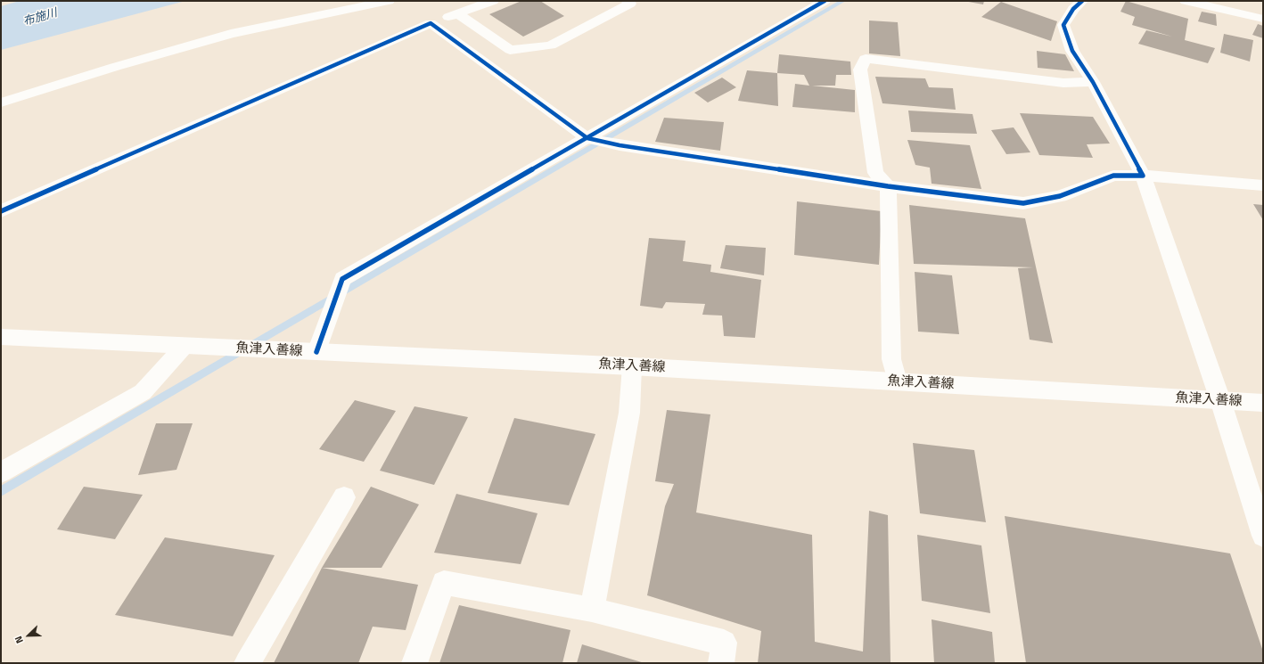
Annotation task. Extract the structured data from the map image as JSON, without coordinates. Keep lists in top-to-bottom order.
{
  "streets": {
    "street": ["魚津入善線"]
  },
  "water": ["布施川"],
  "north": "bottom left"
}
